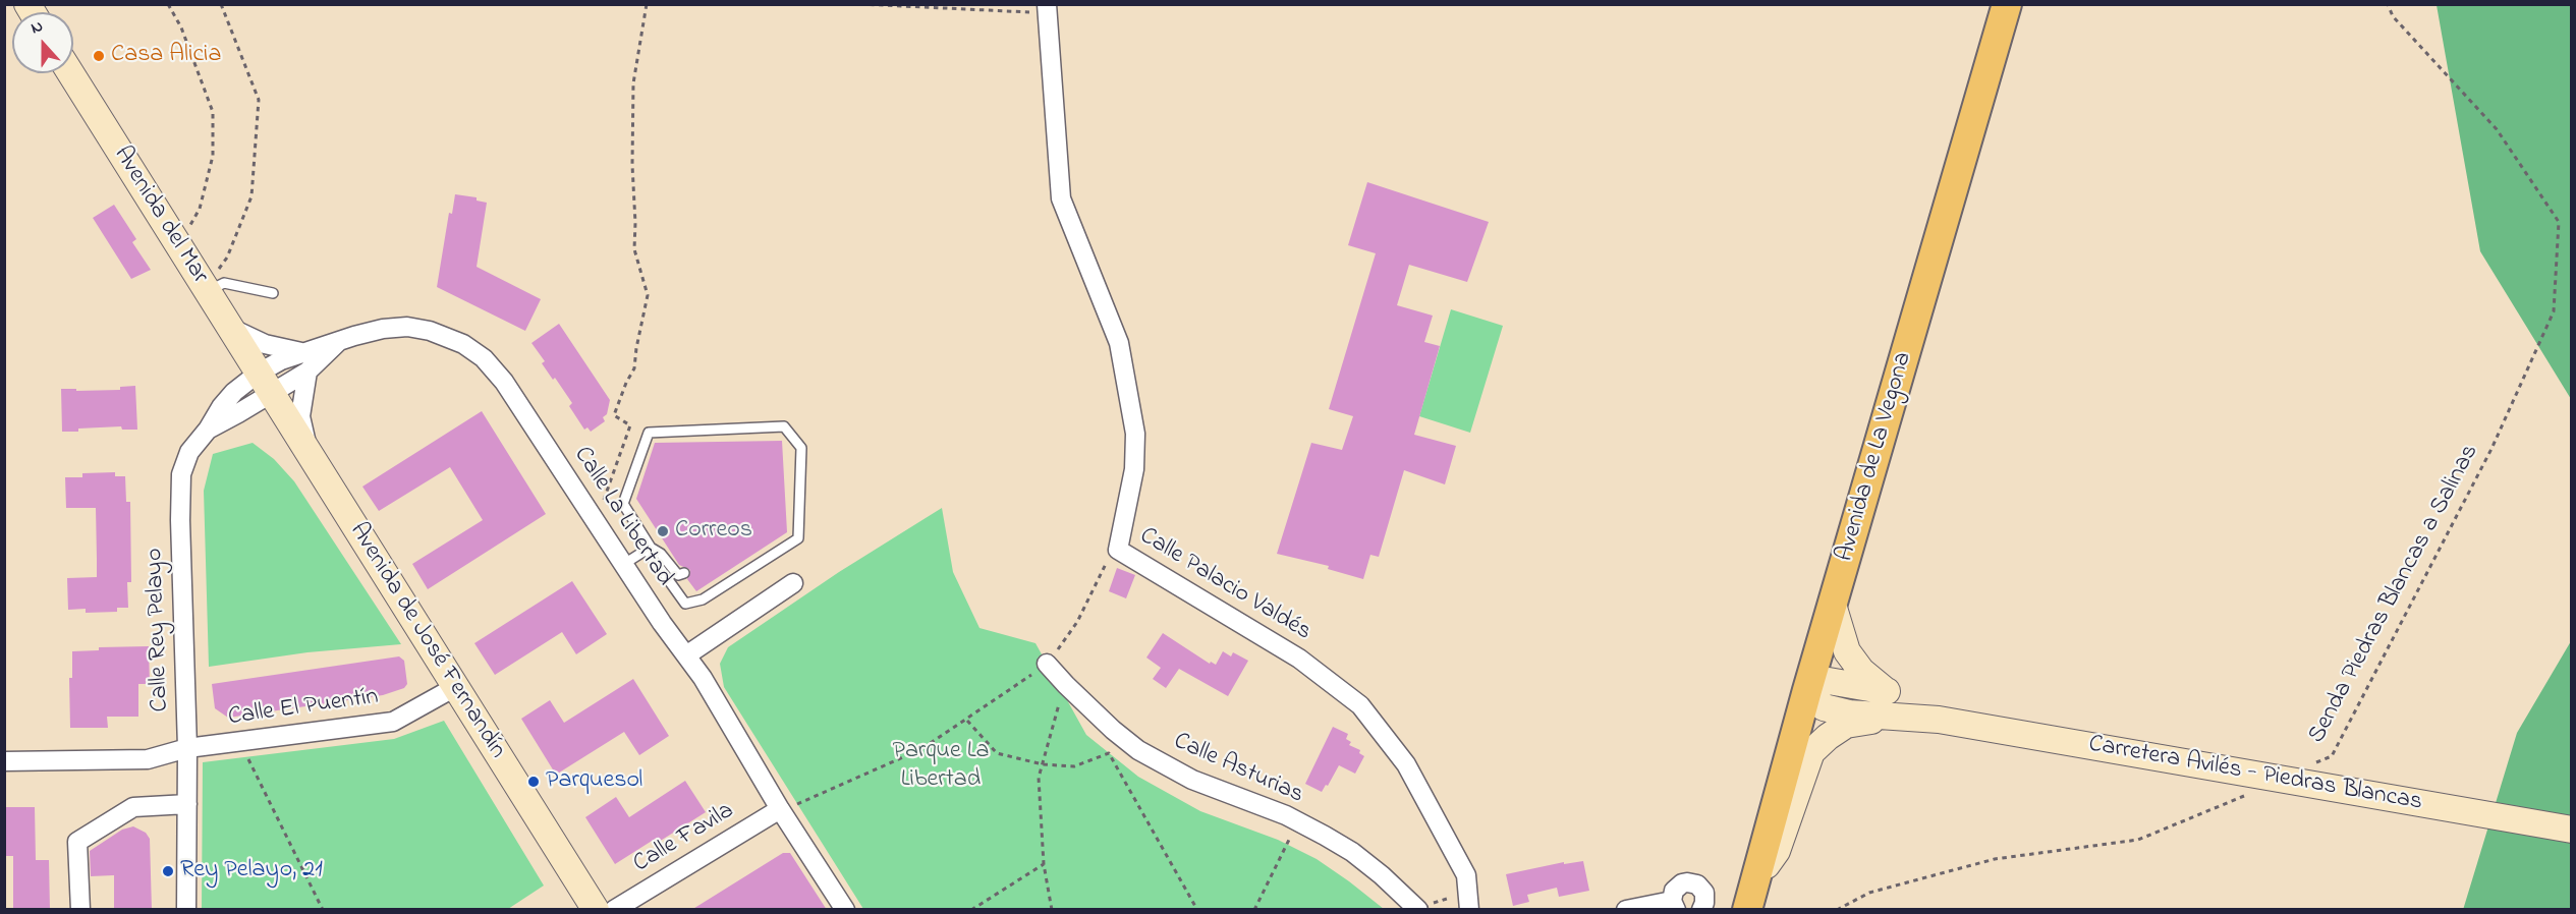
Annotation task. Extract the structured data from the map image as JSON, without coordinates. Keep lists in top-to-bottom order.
{
  "streets": {
    "main road": ["Avenida de La Vegona"],
    "street": [
      "Avenida del Mar",
      "Calle La Libertad",
      "Calle Palacio Valdés",
      "Calle Rey Pelayo",
      "Avenida de José Fernandín",
      "Calle El Puentín",
      "Calle Asturias",
      "Carretera Avilés - Piedras Blancas",
      "Calle Favila"
    ],
    "path": ["Senda Piedras Blancas a Salinas"]
  },
  "crossings": [
    ["Avenida del Mar", "Calle La Libertad"],
    ["Avenida del Mar", "Calle Rey Pelayo"],
    ["Avenida del Mar", "Avenida de José Fernandín"],
    ["Avenida de La Vegona", "Carretera Avilés - Piedras Blancas"],
    ["Calle La Libertad", "Calle Rey Pelayo"],
    ["Calle La Libertad", "Avenida de José Fernandín"],
    ["Calle La Libertad", "Calle Favila"],
    ["Calle Rey Pelayo", "Avenida de José Fernandín"],
    ["Calle Rey Pelayo", "Calle El Puentín"],
    ["Avenida de José Fernandín", "Calle El Puentín"]
  ],
  "parks": ["Parque La Libertad"],
  "places": [
    "Casa Alicia",
    "Correos",
    "Parquesol",
    "Rey Pelayo, 21"
  ],
  "north": "top"
}
